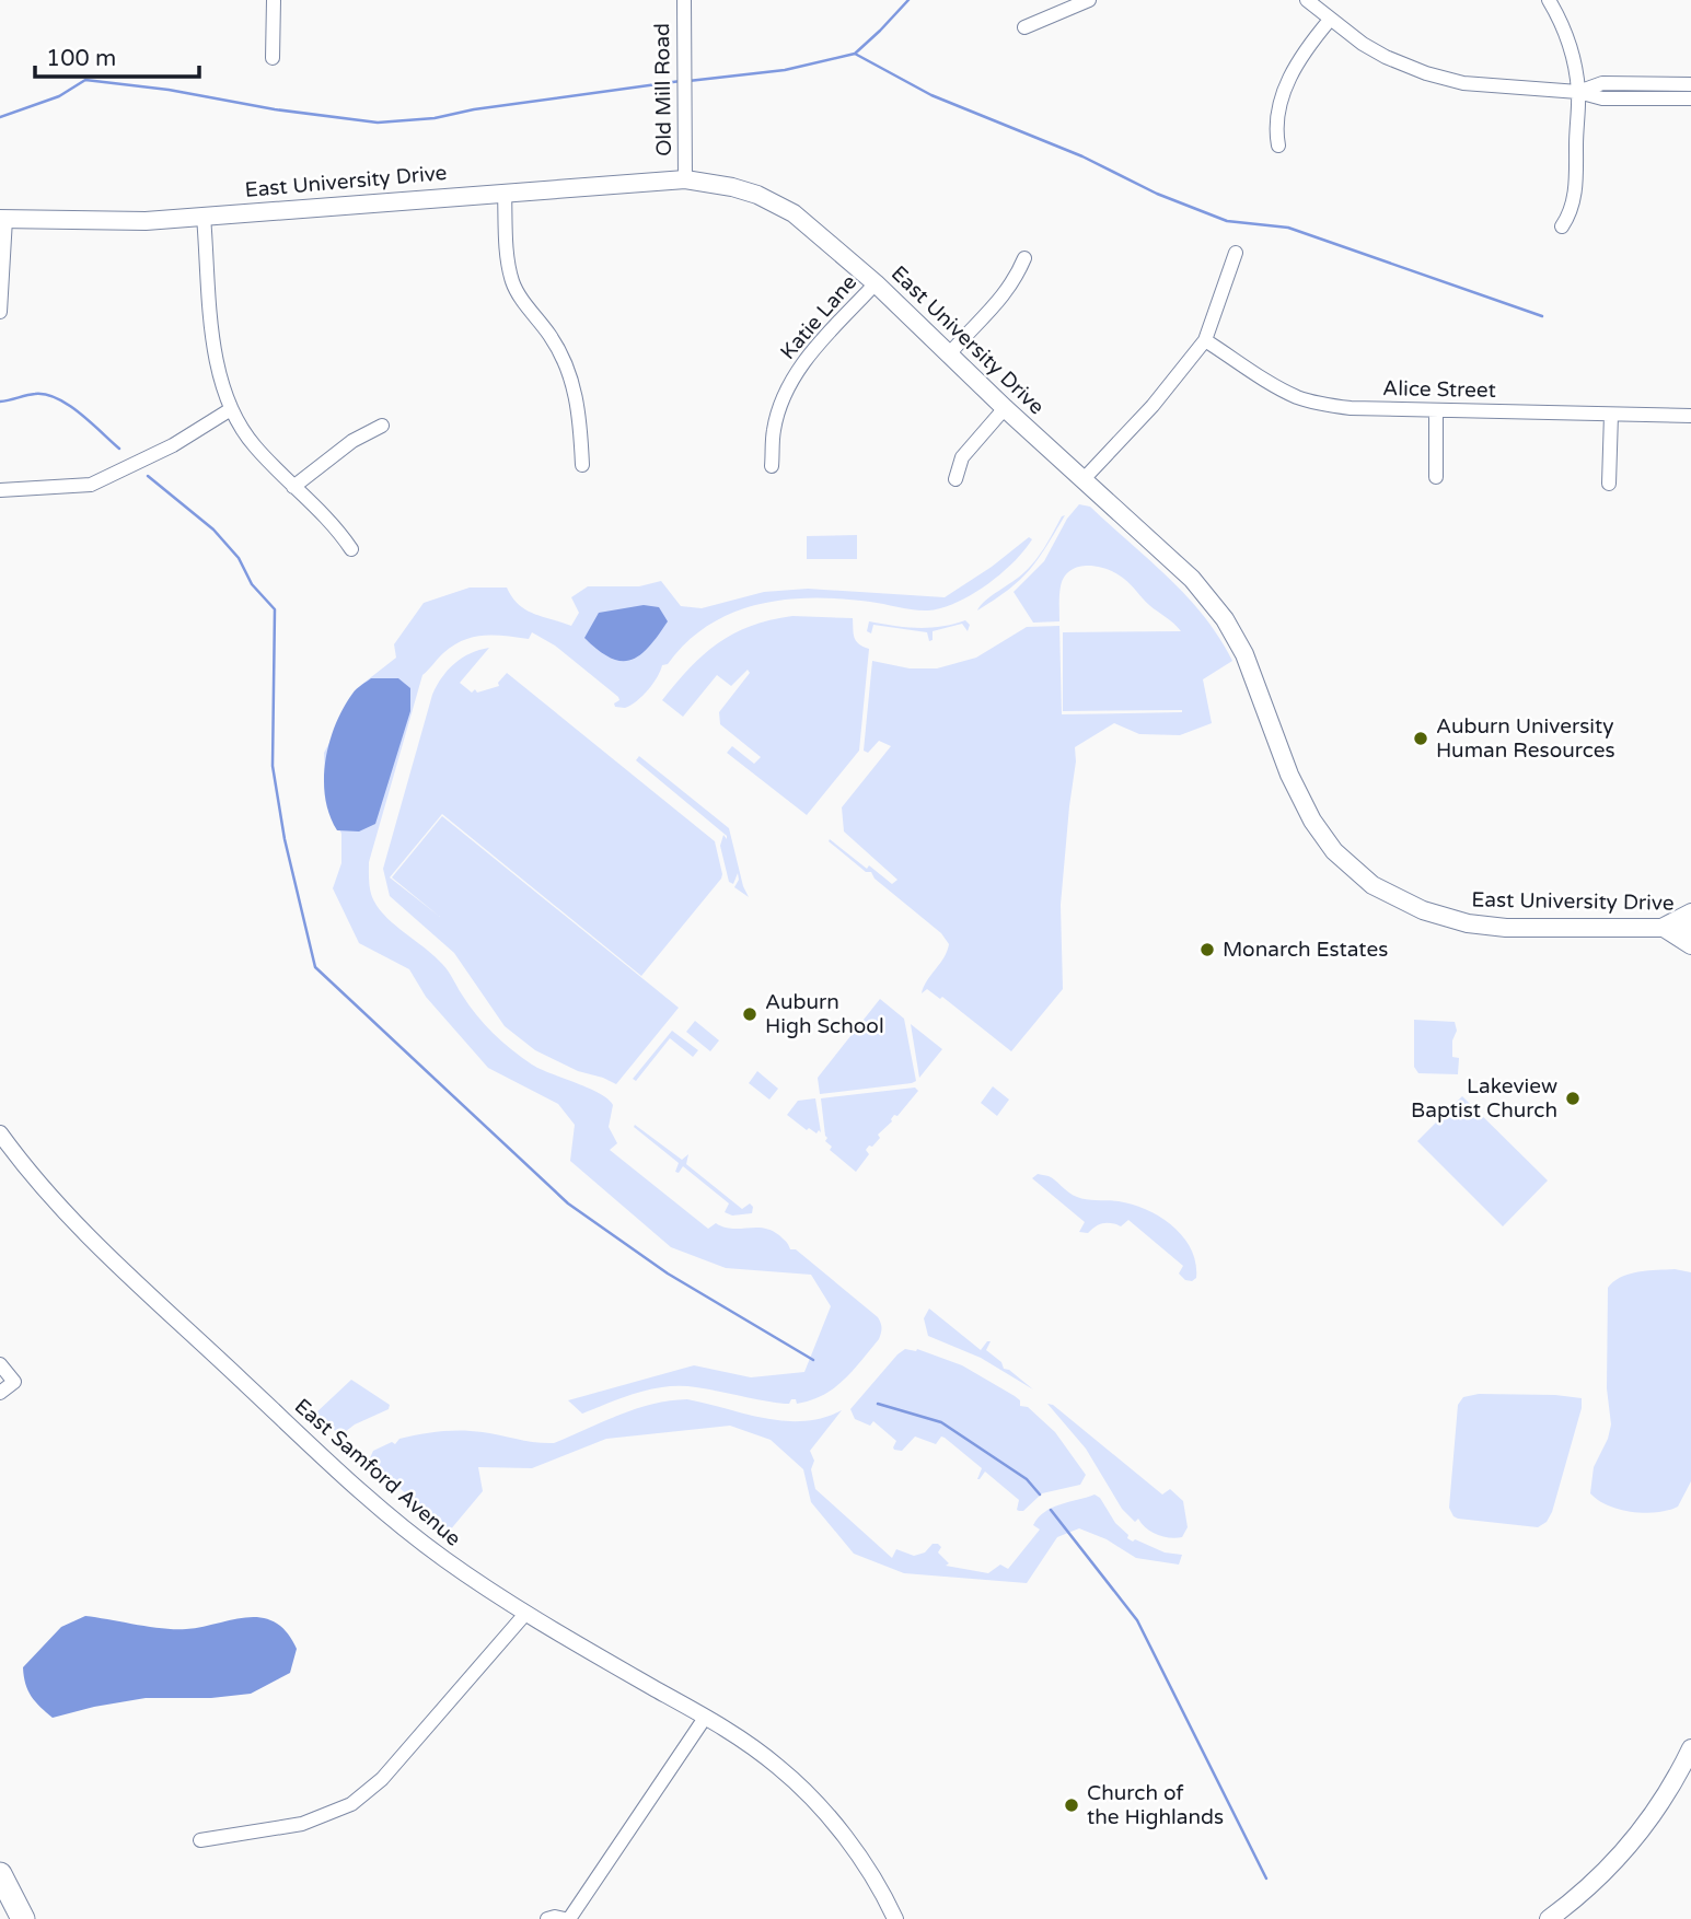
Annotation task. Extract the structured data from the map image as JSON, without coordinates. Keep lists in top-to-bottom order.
{
  "streets": {
    "main road": ["East University Drive"],
    "street": [
      "Old Mill Road",
      "Katie Lane",
      "Alice Street",
      "East Samford Avenue"
    ]
  },
  "crossings": [
    ["Old Mill Road", "East University Drive"],
    ["East University Drive", "Katie Lane"]
  ],
  "places": [
    "Auburn University Human Resources",
    "Monarch Estates",
    "Auburn High School",
    "Lakeview Baptist Church",
    "Church of the Highlands"
  ],
  "scale_bar": "100 m"
}
